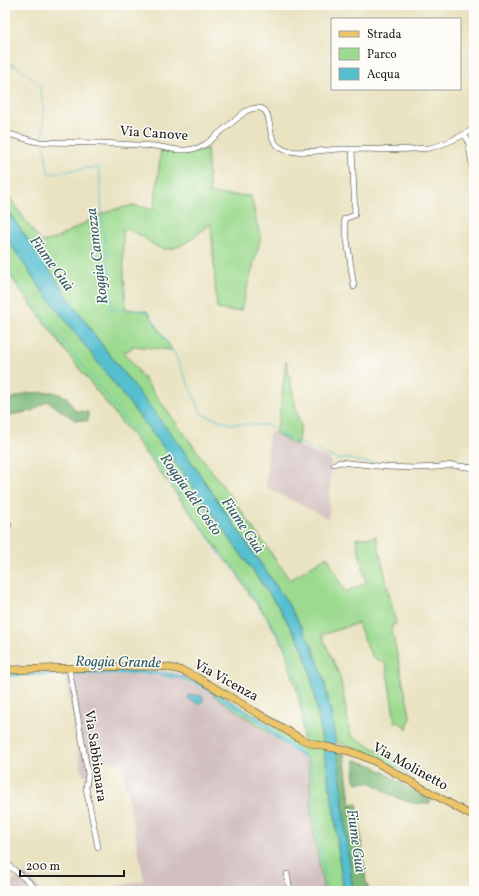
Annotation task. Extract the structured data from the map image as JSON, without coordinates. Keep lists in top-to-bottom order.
{
  "streets": {
    "main road": ["Via Vicenza", "Via Molinetto"],
    "street": ["Via Canove", "Via Sabbionara"]
  },
  "crossings": [
    ["Via Vicenza", "Via Sabbionara"],
    ["Via Vicenza", "Via Molinetto"]
  ],
  "water": [
    "Roggia Camozza",
    "Fiume Guà",
    "Roggia del Costo",
    "Roggia Grande"
  ],
  "legend": ["Strada", "Parco", "Acqua"],
  "scale_bar": "200 m"
}
